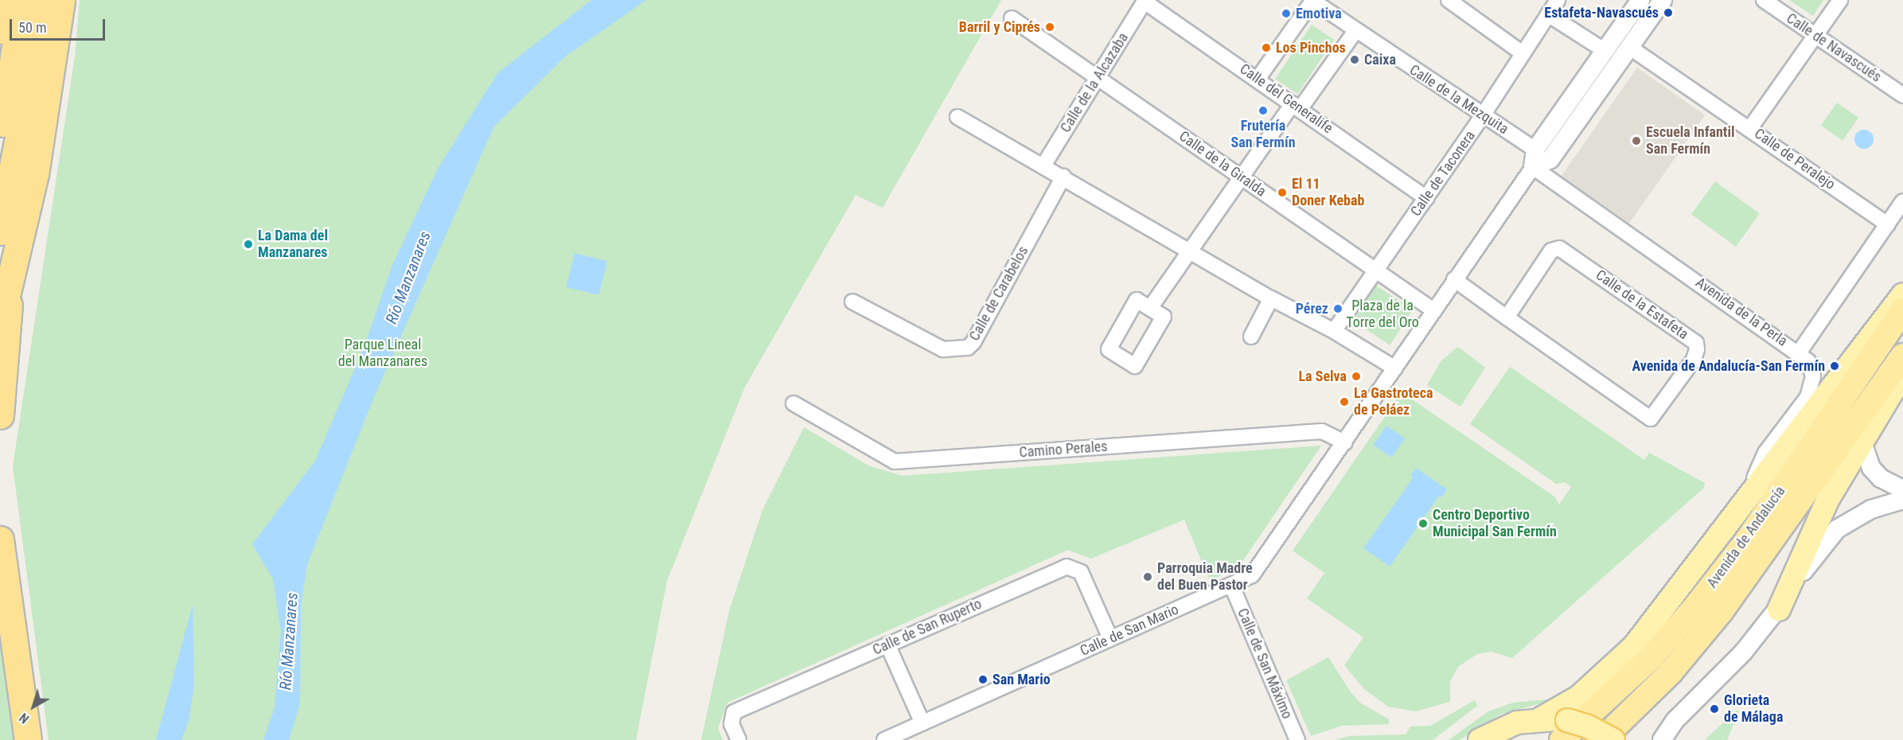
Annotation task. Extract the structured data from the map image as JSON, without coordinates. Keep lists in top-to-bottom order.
{
  "streets": {
    "highway": ["Avenida de Andalucía"],
    "street": [
      "Calle de Navascués",
      "Calle de la Alcazaba",
      "Calle del Generalife",
      "Calle de la Mezquita",
      "Calle de Peralejo",
      "Calle de la Giralda",
      "Calle de Taconera",
      "Calle de Carabelos",
      "Calle de la Estafeta",
      "Avenida de la Perla",
      "Camino Perales",
      "Calle de San Ruperto",
      "Calle de San Mario",
      "Calle de San Máximo"
    ]
  },
  "crossings": [
    ["Calle de la Alcazaba", "Calle del Generalife"],
    ["Calle de la Alcazaba", "Calle de la Giralda"],
    ["Calle del Generalife", "Calle de Taconera"],
    ["Calle de la Mezquita", "Calle de Taconera"],
    ["Calle de la Mezquita", "Avenida de la Perla"],
    ["Calle de Peralejo", "Avenida de la Perla"],
    ["Calle de la Giralda", "Calle de Taconera"],
    ["Camino Perales", "Calle de San Mario"],
    ["Calle de San Ruperto", "Calle de San Mario"],
    ["Calle de San Mario", "Calle de San Máximo"]
  ],
  "water": ["Río Manzanares"],
  "parks": ["Plaza de la Torre del Oro", "Parque Lineal del Manzanares"],
  "places": [
    "Estafeta-Navascués",
    "Emotiva",
    "Barril y Ciprés",
    "Los Pinchos",
    "Caixa",
    "Frutería San Fermín",
    "Escuela Infantil San Fermín",
    "El 11 Doner Kebab",
    "La Dama del Manzanares",
    "Pérez",
    "Avenida de Andalucía-San Fermín",
    "La Selva",
    "La Gastroteca de Peláez",
    "Centro Deportivo Municipal San Fermín",
    "Parroquia Madre del Buen Pastor",
    "San Mario",
    "Glorieta de Málaga"
  ],
  "scale_bar": "50 m",
  "north": "bottom left"
}
